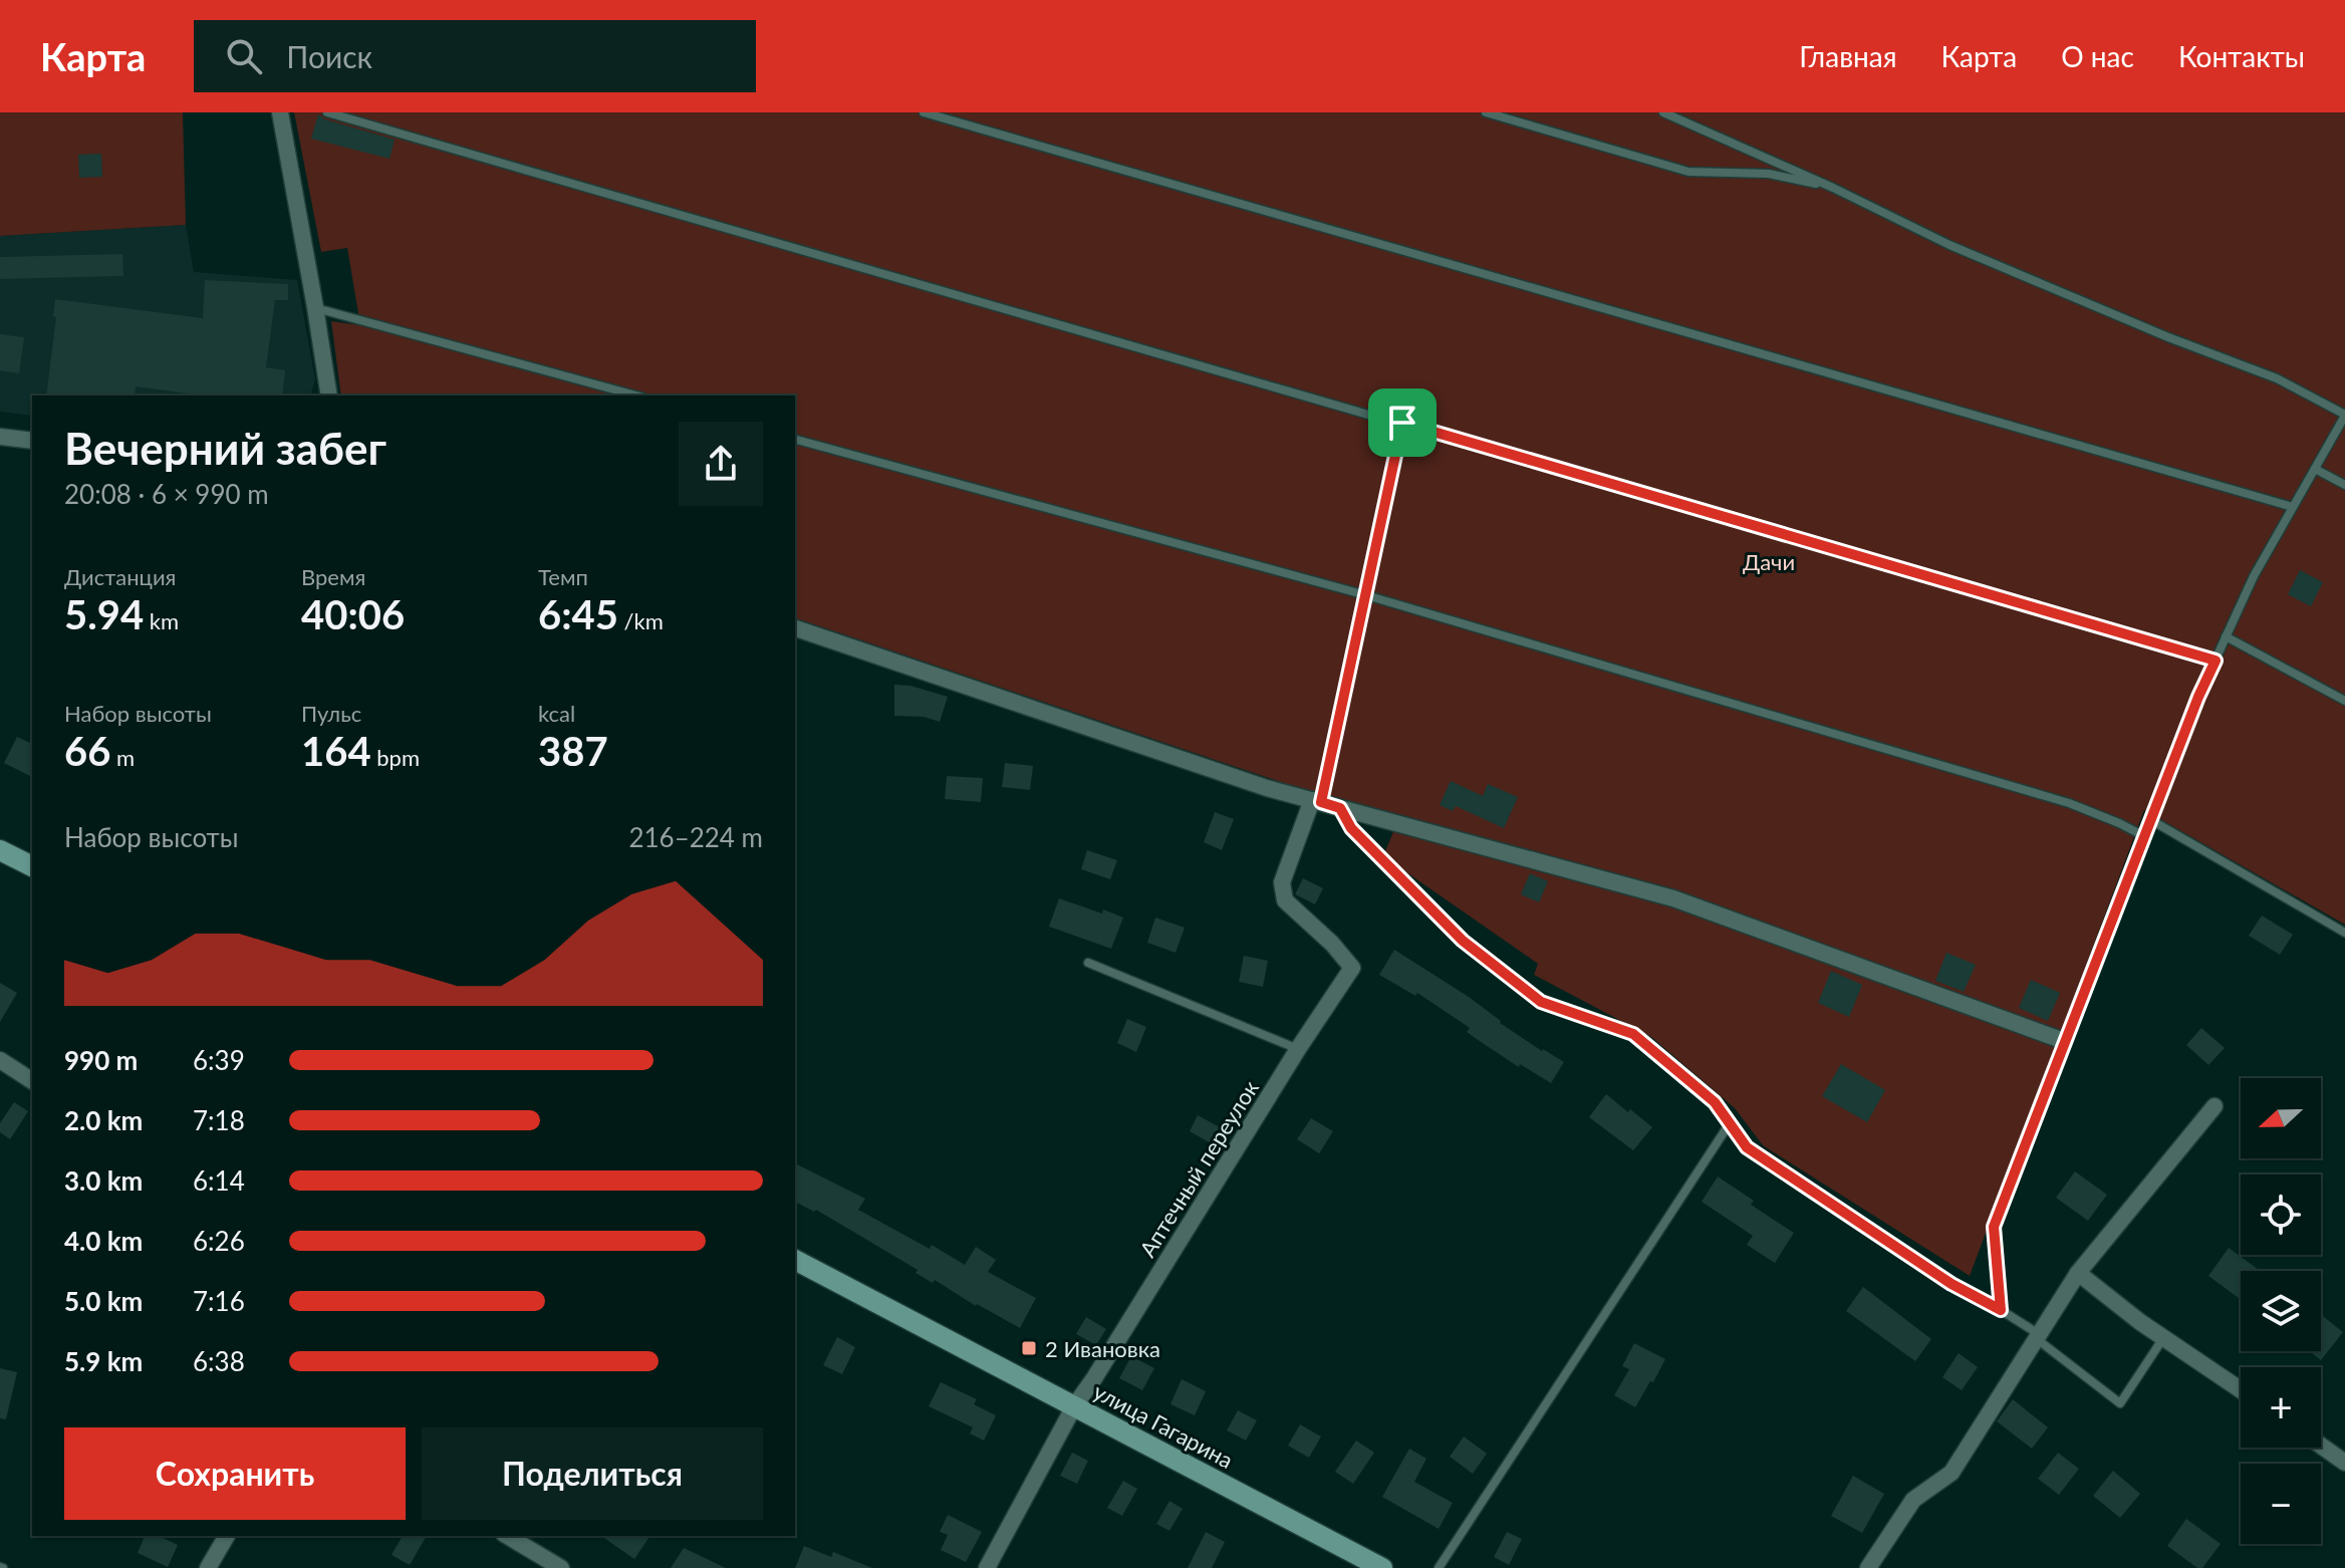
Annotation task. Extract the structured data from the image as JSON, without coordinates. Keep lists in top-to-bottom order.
{
  "streets": {
    "street": ["Аптечный переулок", "улица Гагарина"]
  },
  "crossings": [
    ["Аптечный переулок", "улица Гагарина"]
  ],
  "parks": ["Дачи"],
  "places": {
    "transit": ["2 Ивановка"]
  },
  "north": "left",
  "page": {
    "header": "Карта",
    "search": "Поиск",
    "nav": [
      "Главная",
      "Карта",
      "О нас",
      "Контакты"
    ],
    "heading": ["Вечерний забег", "20:08 · 6 × 990 m"],
    "stats": [
      ["Дистанция", "5.94 km"],
      ["Время", "40:06"],
      ["Темп", "6:45 /km"],
      ["Набор высоты", "66 m"],
      ["Пульс", "164 bpm"],
      ["kcal", "387"]
    ],
    "chart": ["Набор высоты", "216–224 m"],
    "list": [
      {
        "name": "990 m",
        "note": "6:39"
      },
      {
        "name": "2.0 km",
        "note": "7:18"
      },
      {
        "name": "3.0 km",
        "note": "6:14"
      },
      {
        "name": "4.0 km",
        "note": "6:26"
      },
      {
        "name": "5.0 km",
        "note": "7:16"
      },
      {
        "name": "5.9 km",
        "note": "6:38"
      }
    ],
    "map_buttons": ["+", "−"],
    "buttons": ["Сохранить", "Поделиться"]
  }
}
